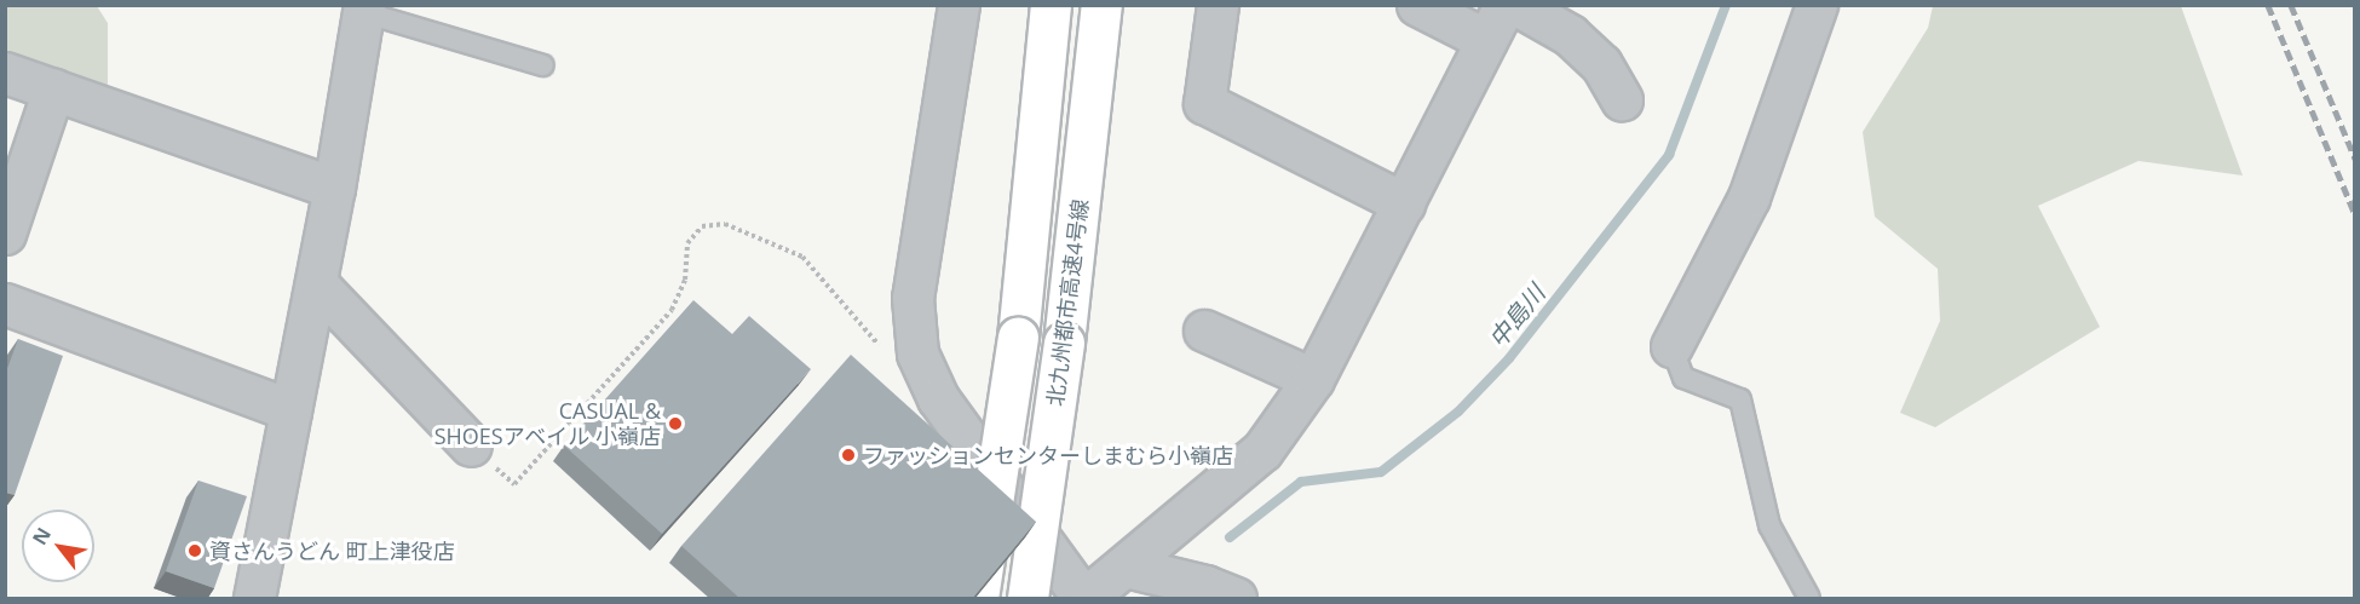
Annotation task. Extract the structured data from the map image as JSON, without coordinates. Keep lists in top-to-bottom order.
{
  "streets": {
    "highway": ["北九州都市高速4号線"]
  },
  "water": ["中島川"],
  "places": ["CASUAL & SHOESアベイル 小嶺店", "ファッションセンターしまむら小嶺店", "資さんうどん 町上津役店"],
  "north": "top left"
}
